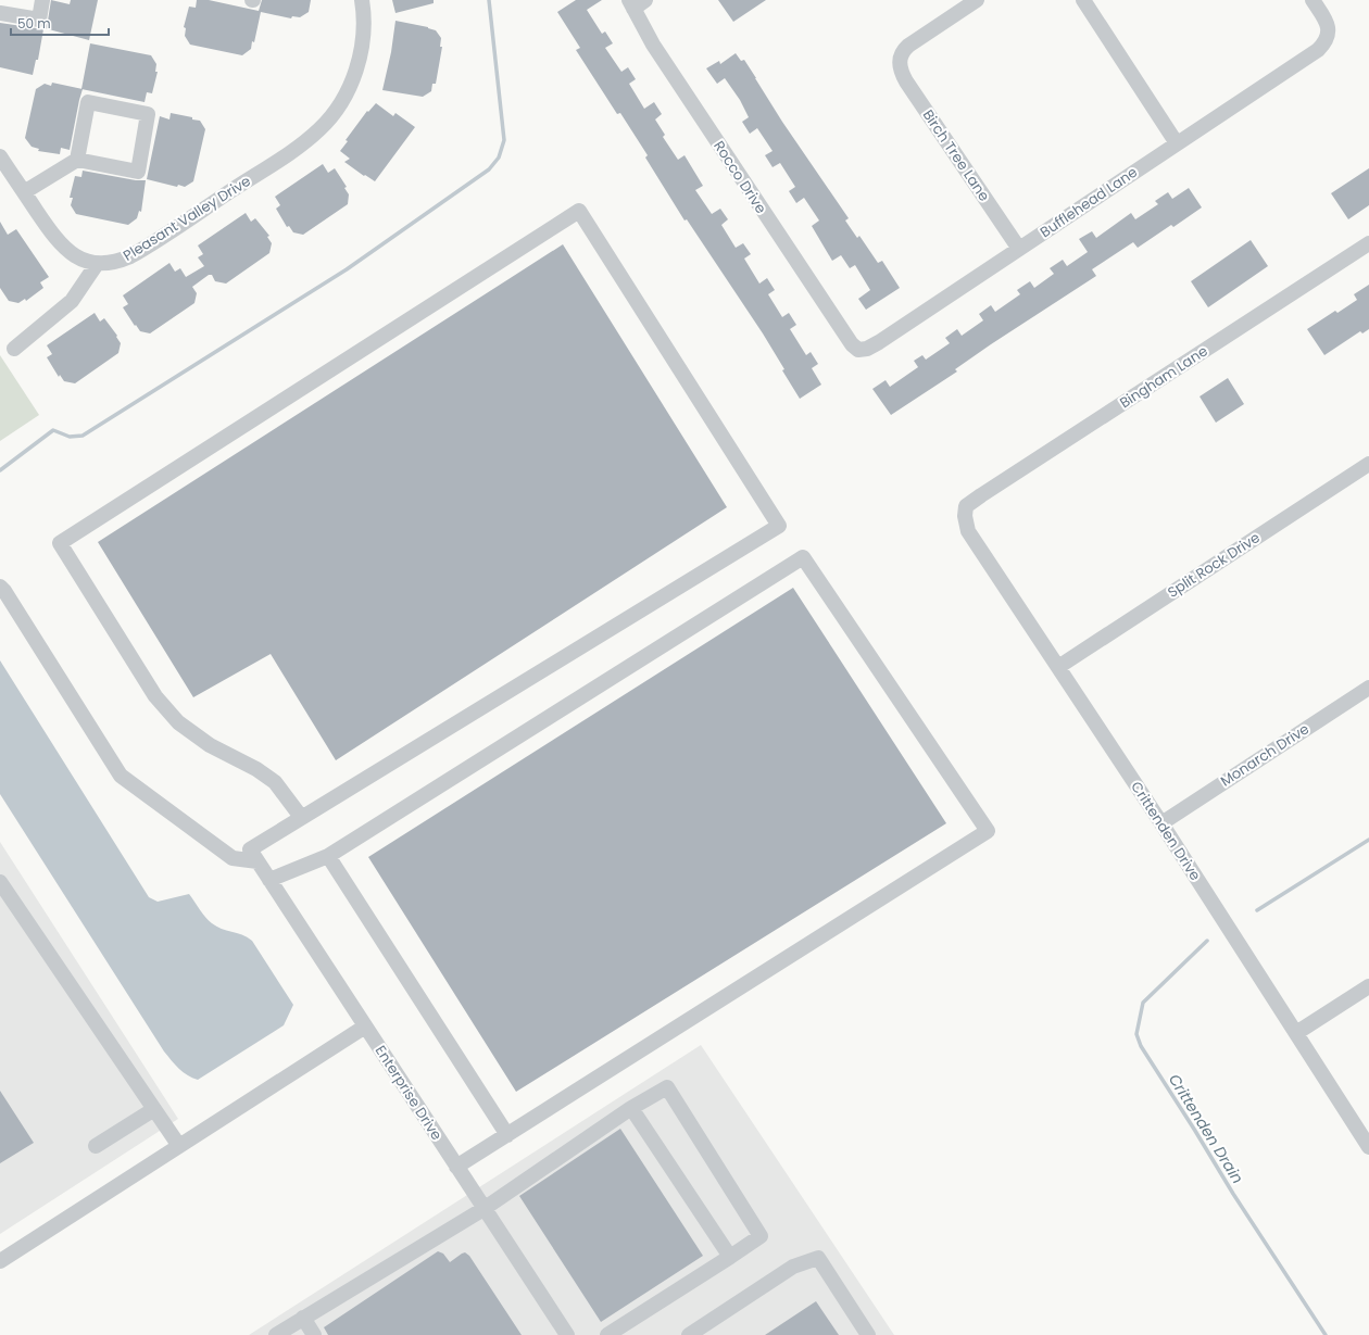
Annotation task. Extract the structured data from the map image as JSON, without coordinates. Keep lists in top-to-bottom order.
{
  "streets": {
    "street": [
      "Birch Tree Lane",
      "Rocco Drive",
      "Bufflehead Lane",
      "Pleasant Valley Drive",
      "Bingham Lane",
      "Split Rock Drive",
      "Monarch Drive",
      "Crittenden Drive",
      "Enterprise Drive"
    ]
  },
  "crossings": [
    ["Birch Tree Lane", "Bufflehead Lane"],
    ["Rocco Drive", "Bufflehead Lane"],
    ["Bingham Lane", "Crittenden Drive"],
    ["Split Rock Drive", "Crittenden Drive"],
    ["Monarch Drive", "Crittenden Drive"]
  ],
  "water": ["Crittenden Drain"],
  "scale_bar": "50 m"
}
